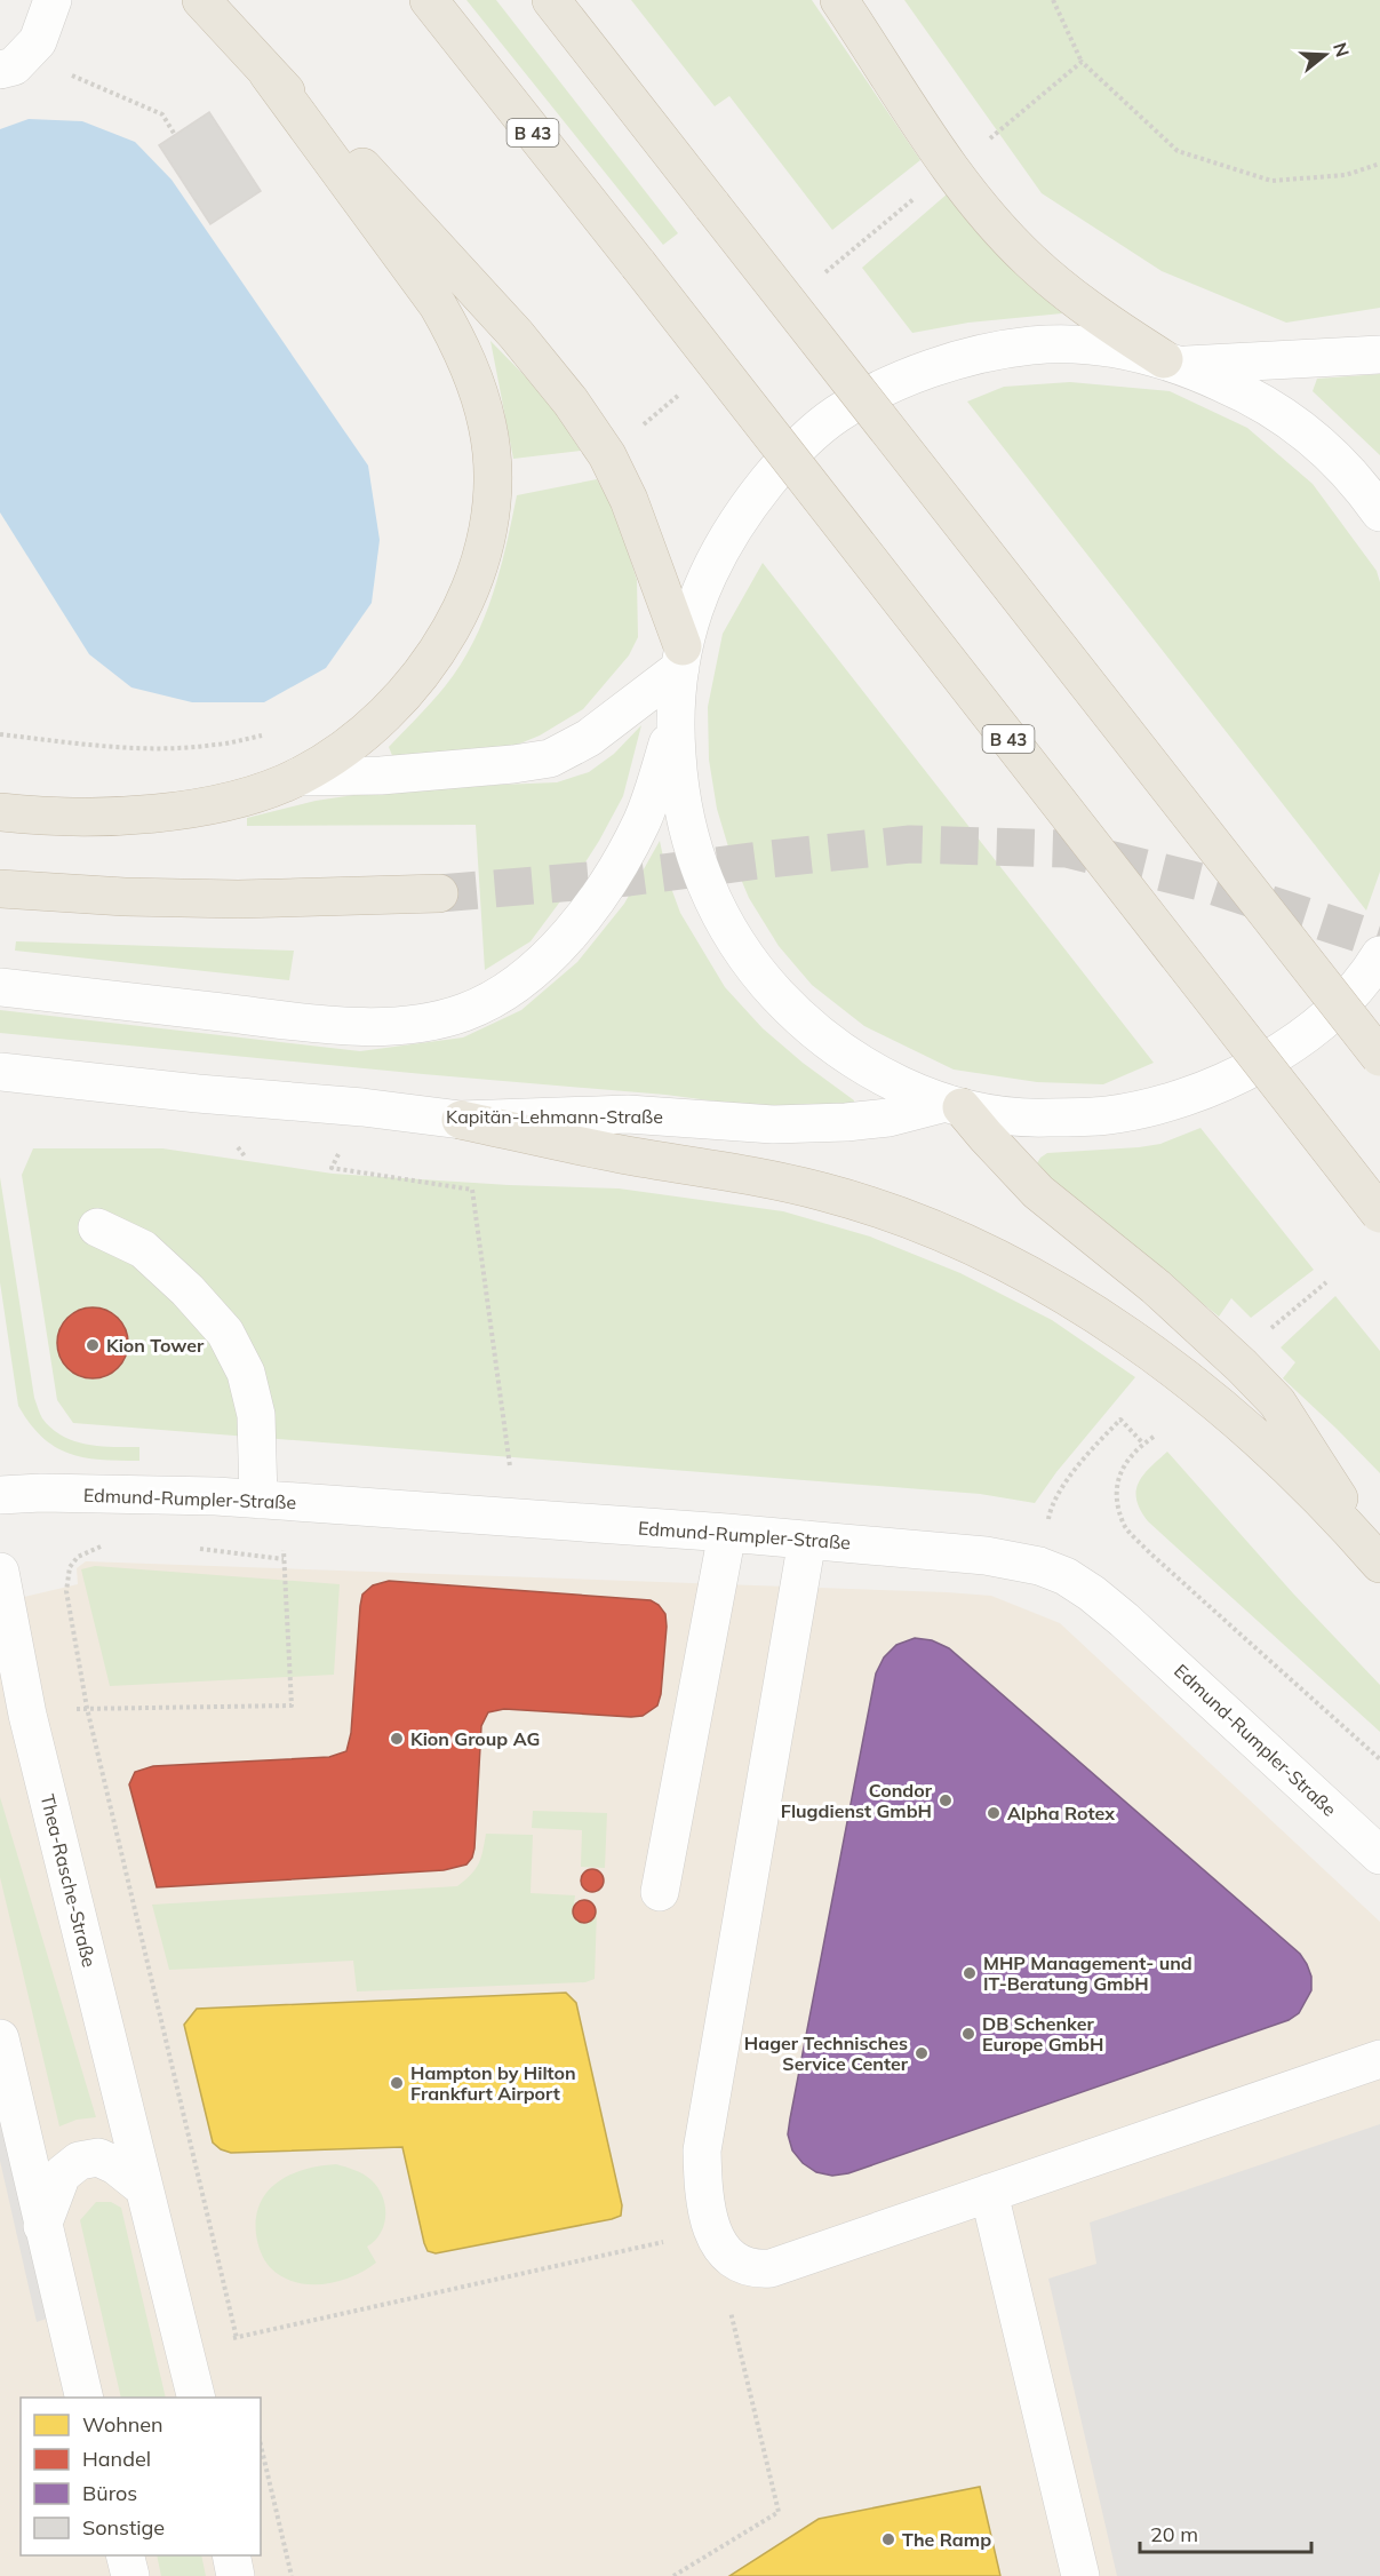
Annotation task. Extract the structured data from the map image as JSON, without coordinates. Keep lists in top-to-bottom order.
{
  "streets": {
    "highway": ["B 43"],
    "street": ["Kapitän-Lehmann-Straße", "Edmund-Rumpler-Straße", "Thea-Rasche-Straße"]
  },
  "places": [
    "Kion Tower",
    "Kion Group AG",
    "Condor Flugdienst GmbH",
    "Alpha Rotex",
    "MHP Management- und IT-Beratung GmbH",
    "DB Schenker Europe GmbH",
    "Hager Technisches Service Center",
    "Hampton by Hilton Frankfurt Airport",
    "The Ramp"
  ],
  "legend": [
    "Wohnen",
    "Handel",
    "Büros",
    "Sonstige"
  ],
  "scale_bar": "20 m",
  "north": "right"
}
